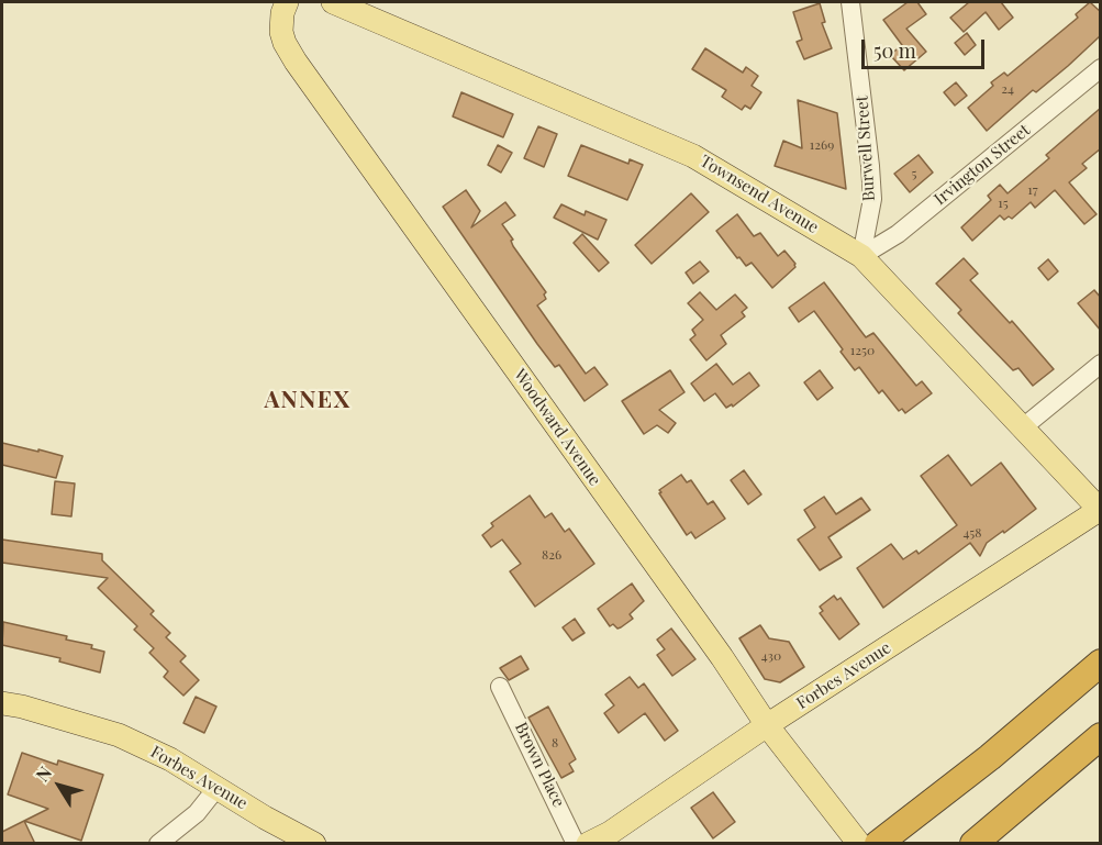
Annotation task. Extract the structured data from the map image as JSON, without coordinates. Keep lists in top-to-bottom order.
{
  "streets": {
    "main road": ["Townsend Avenue", "Woodward Avenue", "Forbes Avenue"],
    "street": ["Burwell Street", "Irvington Street", "Brown Place"]
  },
  "crossings": [
    ["Burwell Street", "Irvington Street"],
    ["Burwell Street", "Townsend Avenue"],
    ["Irvington Street", "Townsend Avenue"],
    ["Townsend Avenue", "Forbes Avenue"],
    ["Woodward Avenue", "Forbes Avenue"]
  ],
  "districts": ["ANNEX"],
  "house_numbers": [
    "24",
    "1269",
    "5",
    "17",
    "15",
    "1250",
    "458",
    "826",
    "430",
    "8"
  ],
  "scale_bar": "50 m",
  "north": "top left"
}
